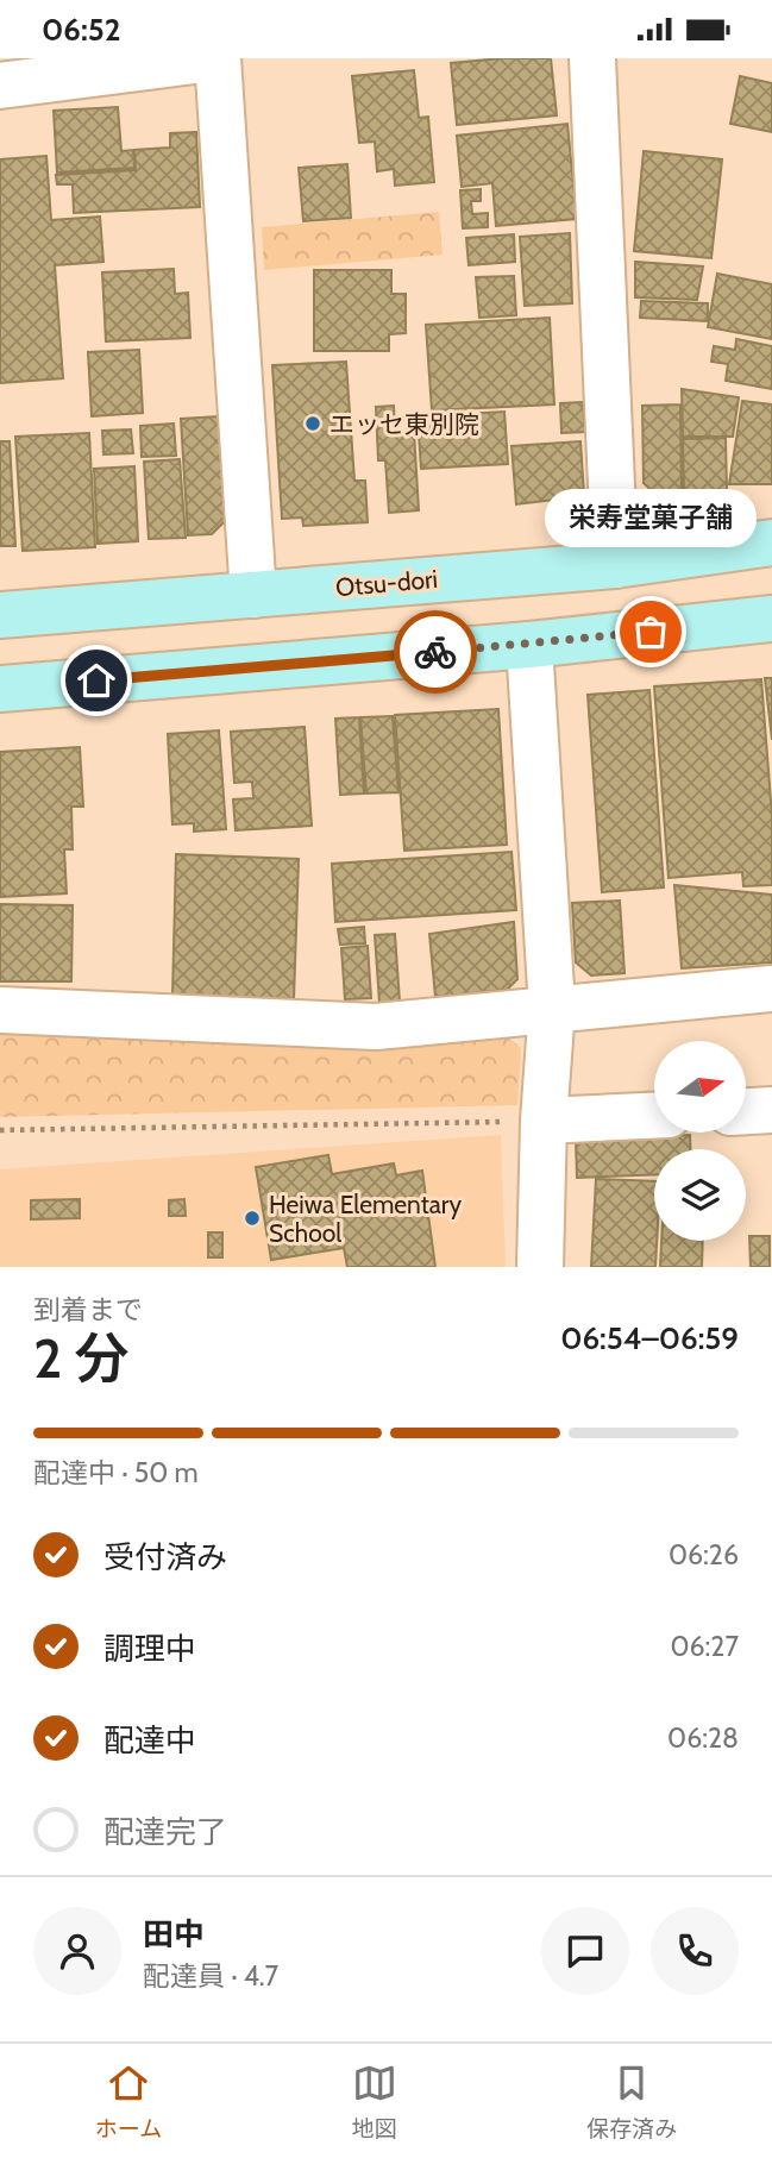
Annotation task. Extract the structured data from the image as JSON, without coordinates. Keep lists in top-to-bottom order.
{
  "streets": {
    "street": ["Otsu-dori"]
  },
  "places": ["エッセ東別院", "栄寿堂菓子舗", "Heiwa Elementary School"],
  "north": "right",
  "page": {
    "status": "06:52",
    "bubble": "栄寿堂菓子舗",
    "heading": ["2 分", "到着まで", "06:54–06:59"],
    "panel": ["田中", "配達員 · 4.7"],
    "bar": "配達中 · 50 m",
    "list": [
      ["受付済み", "06:26"],
      ["調理中", "06:27"],
      ["配達中", "06:28"],
      "配達完了"
    ],
    "tabs": ["ホーム", "地図", "保存済み"]
  }
}
